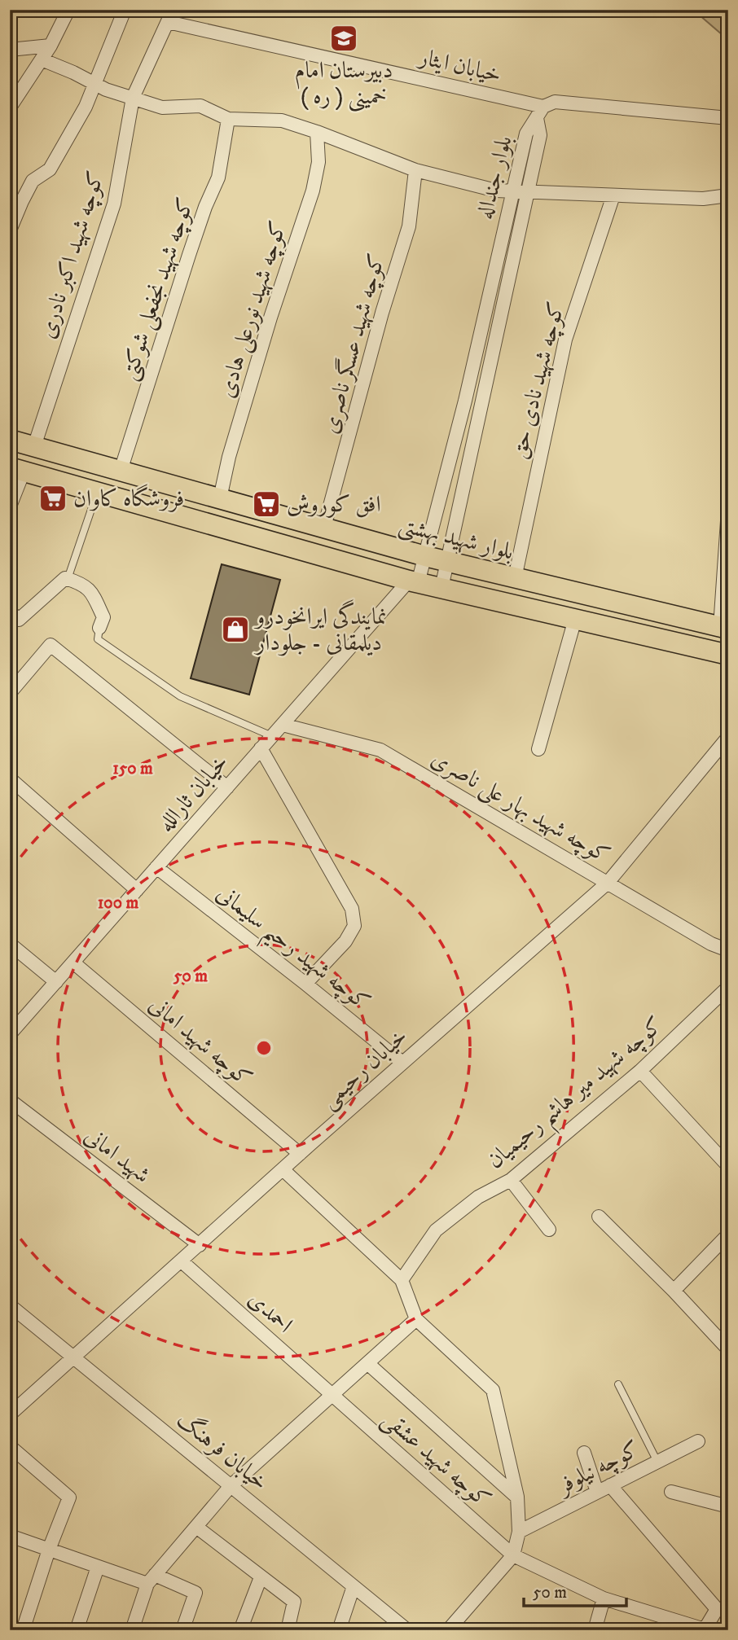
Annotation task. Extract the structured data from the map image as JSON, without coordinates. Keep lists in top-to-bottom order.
{
  "streets": {
    "main road": ["بلوار شهید بهشتی"],
    "street": [
      "خیابان ایثار",
      "بلوار جنداله",
      "کوچه شهید اکبر نادری",
      "کوچه شهید نجفعلی شوکتی",
      "کوچه شهید نورعلی هادی",
      "کوچه شهید عسگر ناصری",
      "کوچه شهید نادی حق",
      "خیابان ثارالله",
      "کوچه شهید بهار علی ناصری",
      "کوچه شهید رحیم سلیمانی",
      "کوچه شهید امانی",
      "خیابان رحیمی",
      "کوچه شهید میر هاشم رحیمیان",
      "شهید امانی",
      "احمدی",
      "خیابان فرهنگ",
      "کوچه شهید عشقی",
      "کوچه نیلوفر"
    ]
  },
  "crossings": [
    ["خیابان ایثار", "بلوار جنداله"],
    ["خیابان ایثار", "کوچه شهید اکبر نادری"],
    ["بلوار جنداله", "بلوار شهید بهشتی"],
    ["بلوار جنداله", "خیابان ثارالله"],
    ["کوچه شهید اکبر نادری", "بلوار شهید بهشتی"],
    ["کوچه شهید نجفعلی شوکتی", "بلوار شهید بهشتی"],
    ["کوچه شهید نورعلی هادی", "بلوار شهید بهشتی"],
    ["کوچه شهید عسگر ناصری", "بلوار شهید بهشتی"],
    ["کوچه شهید نادی حق", "بلوار شهید بهشتی"],
    ["خیابان ثارالله", "کوچه شهید بهار علی ناصری"],
    ["خیابان ثارالله", "کوچه شهید رحیم سلیمانی"],
    ["خیابان ثارالله", "کوچه شهید امانی"],
    ["کوچه شهید بهار علی ناصری", "خیابان رحیمی"],
    ["کوچه شهید رحیم سلیمانی", "خیابان رحیمی"],
    ["کوچه شهید امانی", "خیابان رحیمی"],
    ["خیابان رحیمی", "شهید امانی"],
    ["خیابان رحیمی", "احمدی"],
    ["خیابان رحیمی", "خیابان فرهنگ"],
    ["احمدی", "کوچه شهید عشقی"]
  ],
  "places": {
    "school or university": ["دبیرستان امام خمینی ( ره )"],
    "supermarket": ["فروشگاه کاوان", "افق کوروش"],
    "shop": ["نمایندگی ایرانخودرو دیلمقانی - جلودار"]
  },
  "scale_bar": "50 m",
  "rings": ["150 m", "100 m", "50 m"]
}
